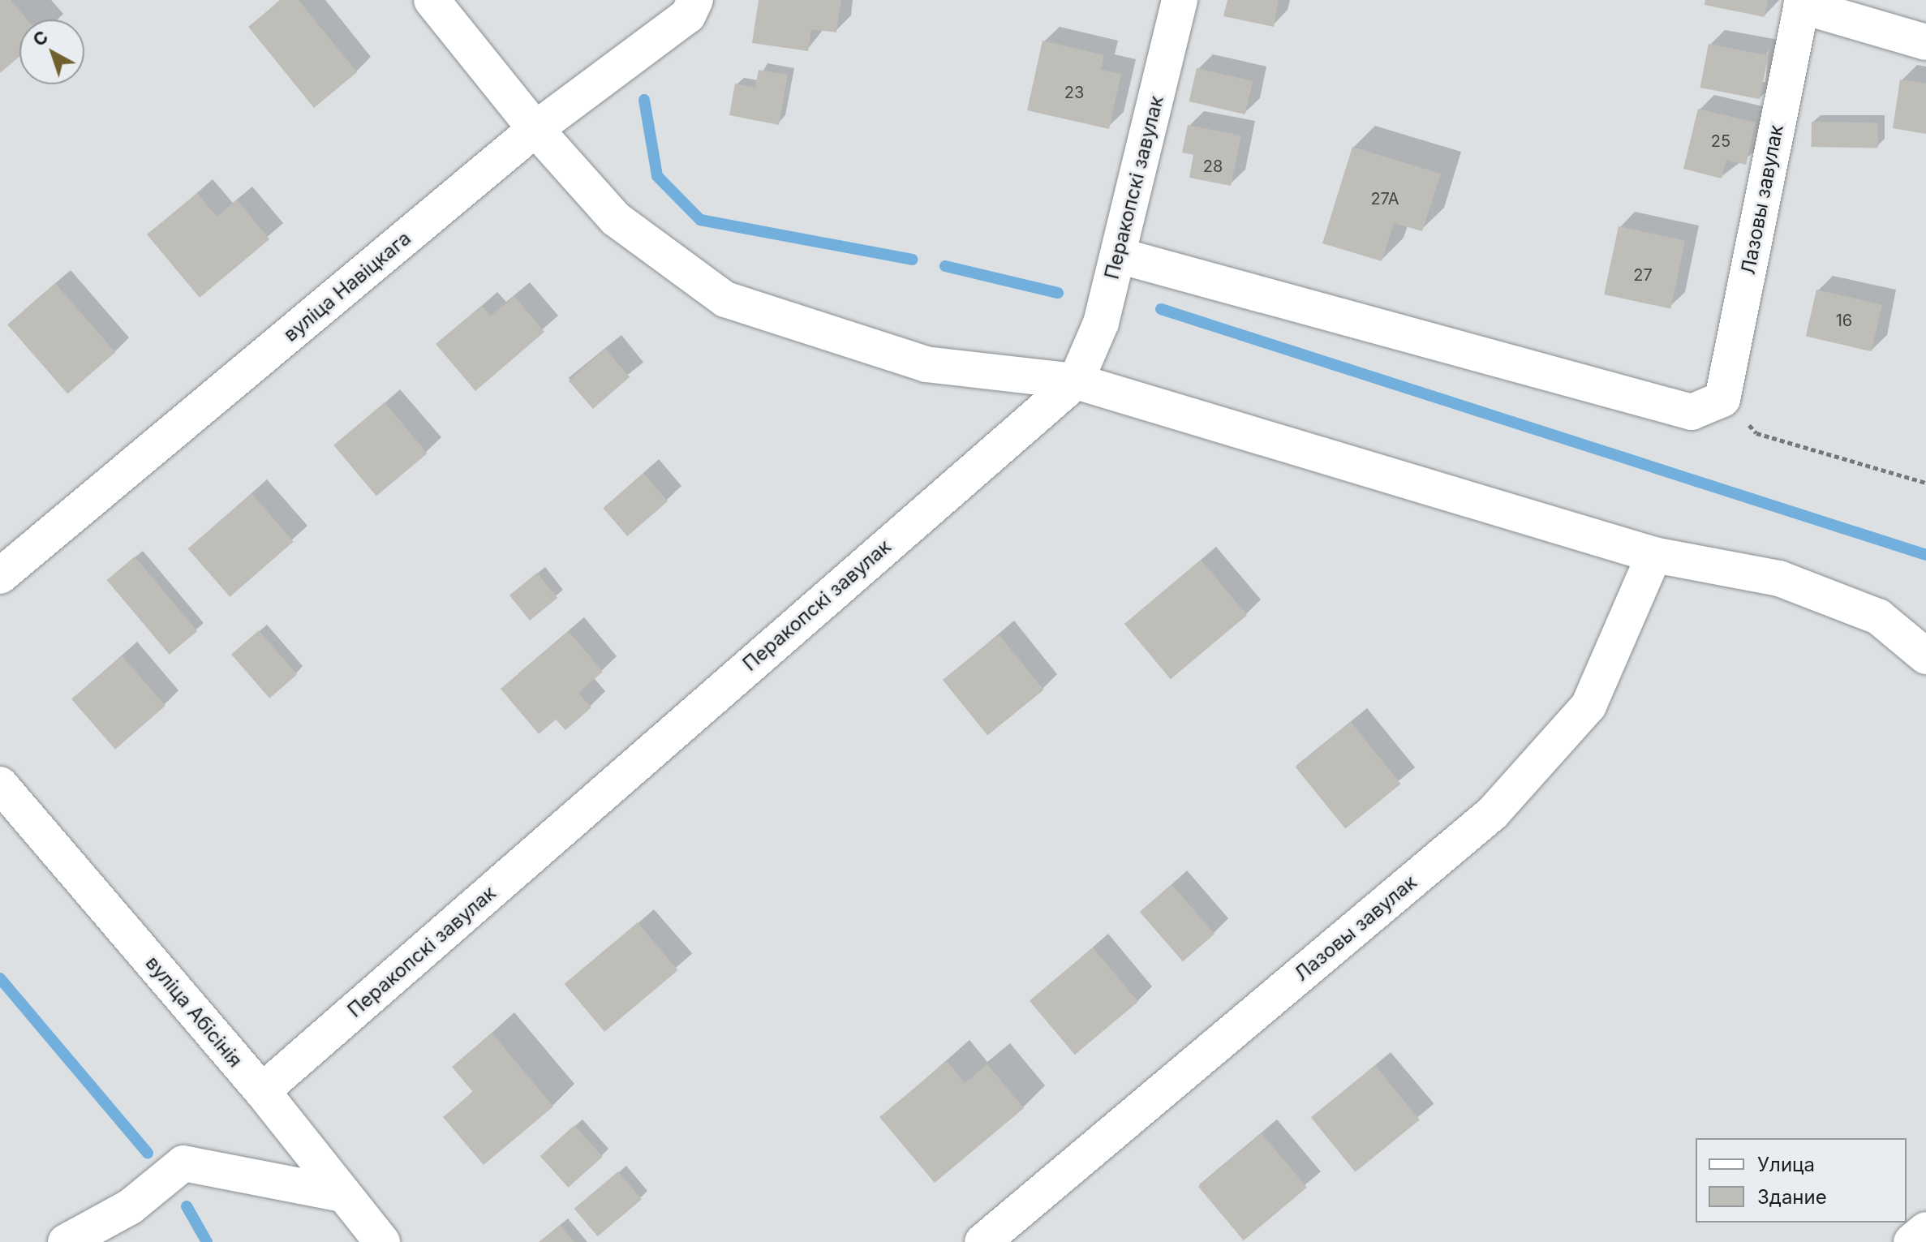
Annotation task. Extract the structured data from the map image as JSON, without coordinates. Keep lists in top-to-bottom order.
{
  "streets": {
    "street": [
      "Перакопскі завулак",
      "Лазовы завулак",
      "вуліца Навіцкага",
      "вуліца Абісінія"
    ]
  },
  "crossings": [
    ["Перакопскі завулак", "вуліца Абісінія"]
  ],
  "house_numbers": [
    "23",
    "25",
    "28",
    "27А",
    "27",
    "16"
  ],
  "legend": ["Улица", "Здание"],
  "north": "top left"
}
